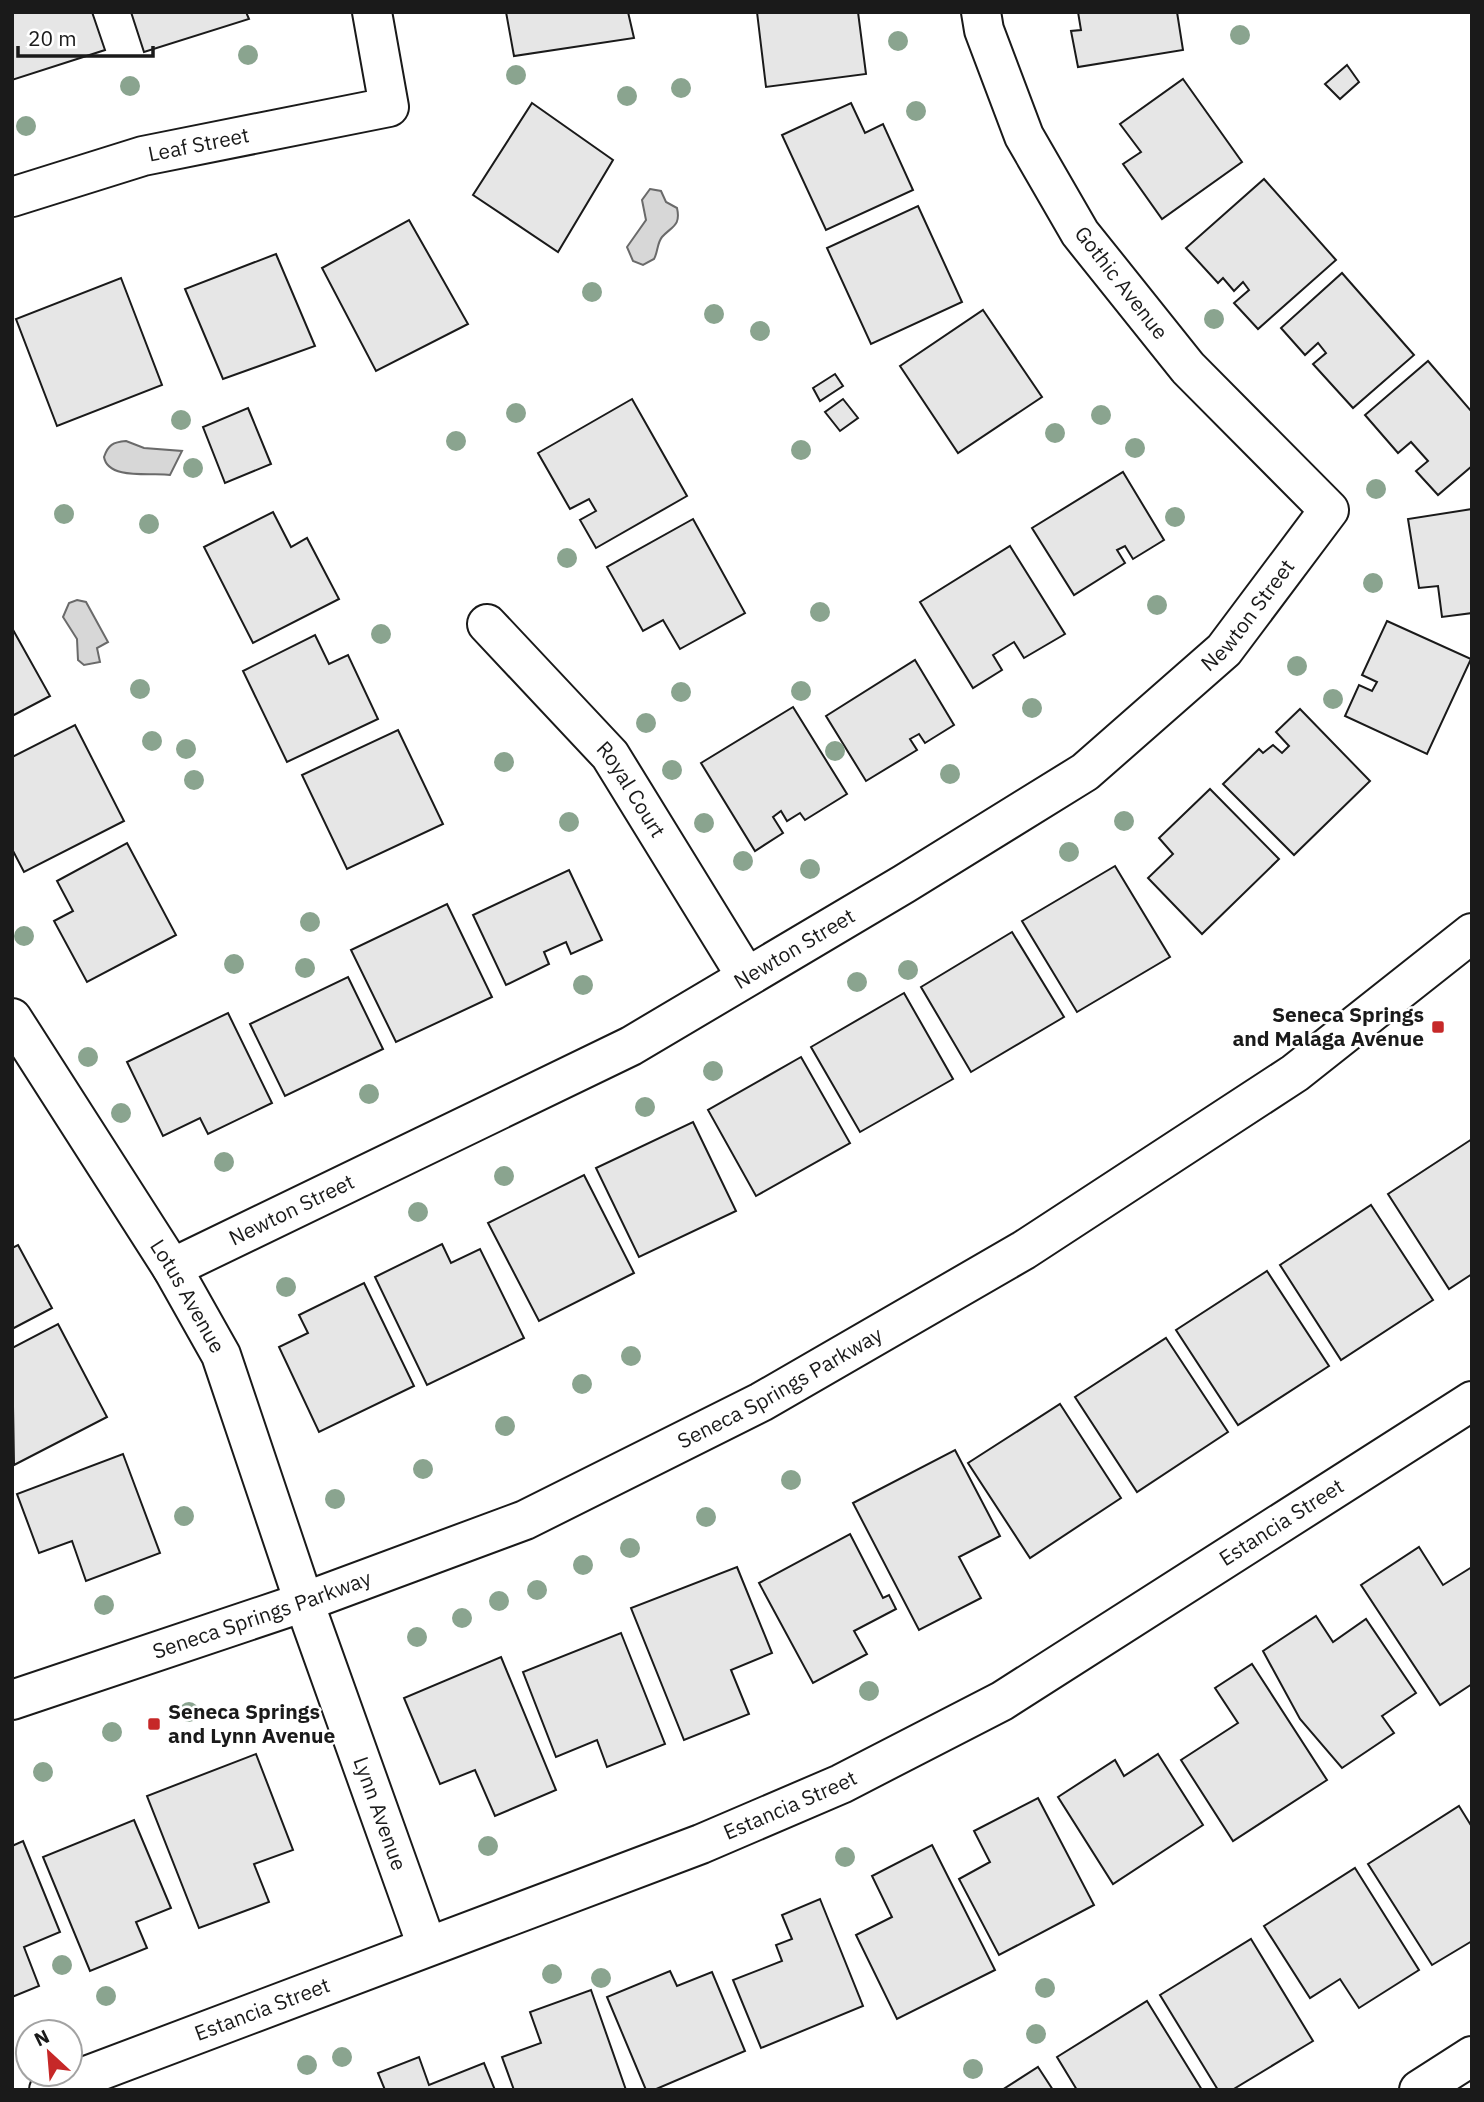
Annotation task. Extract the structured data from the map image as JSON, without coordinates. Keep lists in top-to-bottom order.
{
  "streets": {
    "street": [
      "Leaf Street",
      "Gothic Avenue",
      "Newton Street",
      "Royal Court",
      "Lotus Avenue",
      "Seneca Springs Parkway",
      "Estancia Street",
      "Lynn Avenue"
    ]
  },
  "crossings": [
    ["Gothic Avenue", "Newton Street"],
    ["Newton Street", "Royal Court"],
    ["Newton Street", "Lotus Avenue"],
    ["Lotus Avenue", "Seneca Springs Parkway"],
    ["Lotus Avenue", "Lynn Avenue"],
    ["Seneca Springs Parkway", "Lynn Avenue"],
    ["Estancia Street", "Lynn Avenue"]
  ],
  "places": {
    "transit": ["Seneca Springs and Malaga Avenue", "Seneca Springs and Lynn Avenue"]
  },
  "scale_bar": "20 m",
  "north": "top left"
}
